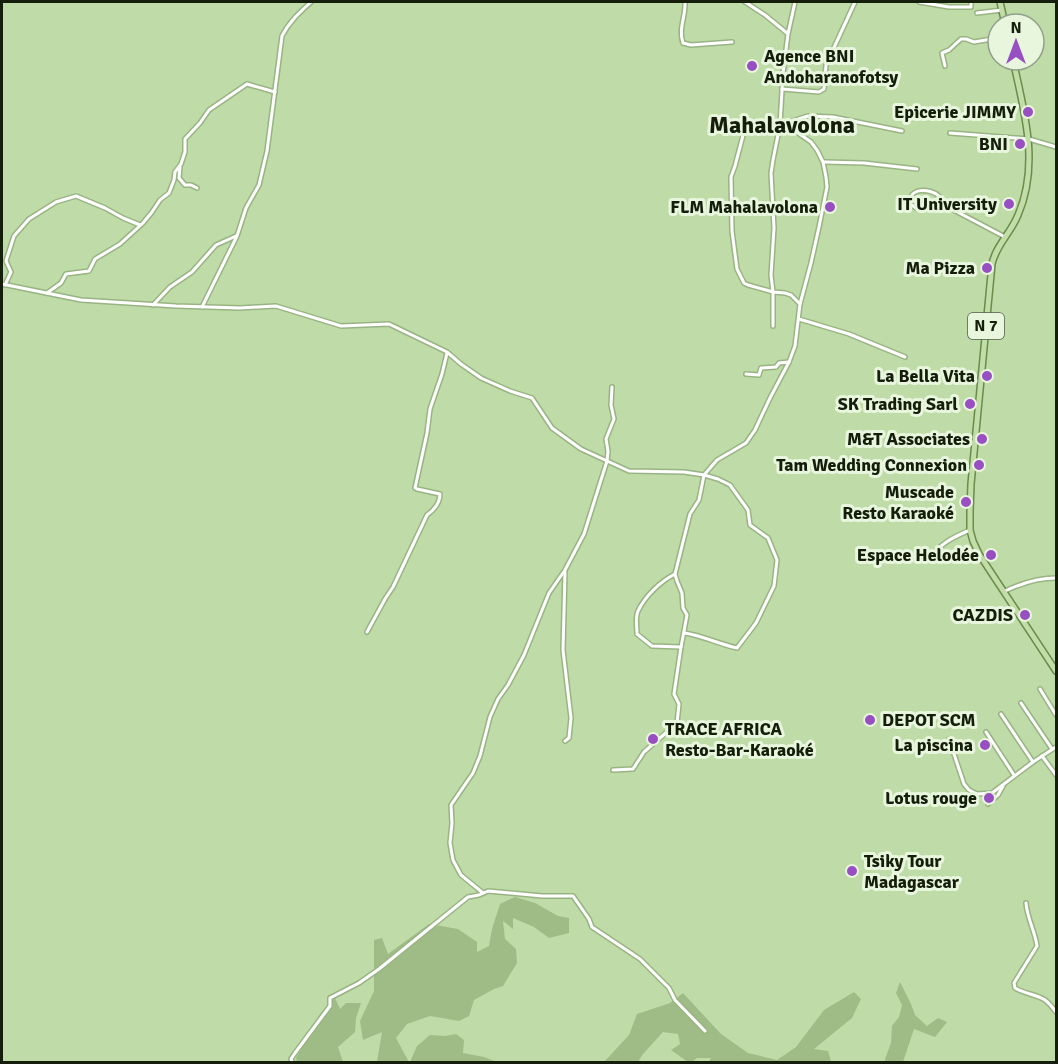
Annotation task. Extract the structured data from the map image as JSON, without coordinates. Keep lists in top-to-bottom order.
{
  "streets": {
    "main road": ["N 7"]
  },
  "districts": ["Mahalavolona"],
  "places": [
    "Agence BNI Andoharanofotsy",
    "Epicerie JIMMY",
    "BNI",
    "IT University",
    "FLM Mahalavolona",
    "Ma Pizza",
    "La Bella Vita",
    "SK Trading Sarl",
    "M&T Associates",
    "Tam Wedding Connexion",
    "Muscade Resto Karaoké",
    "Espace Helodée",
    "CAZDIS",
    "DEPOT SCM",
    "TRACE AFRICA Resto-Bar-Karaoké",
    "La piscina",
    "Lotus rouge",
    "Tsiky Tour Madagascar"
  ],
  "north": "top"
}
